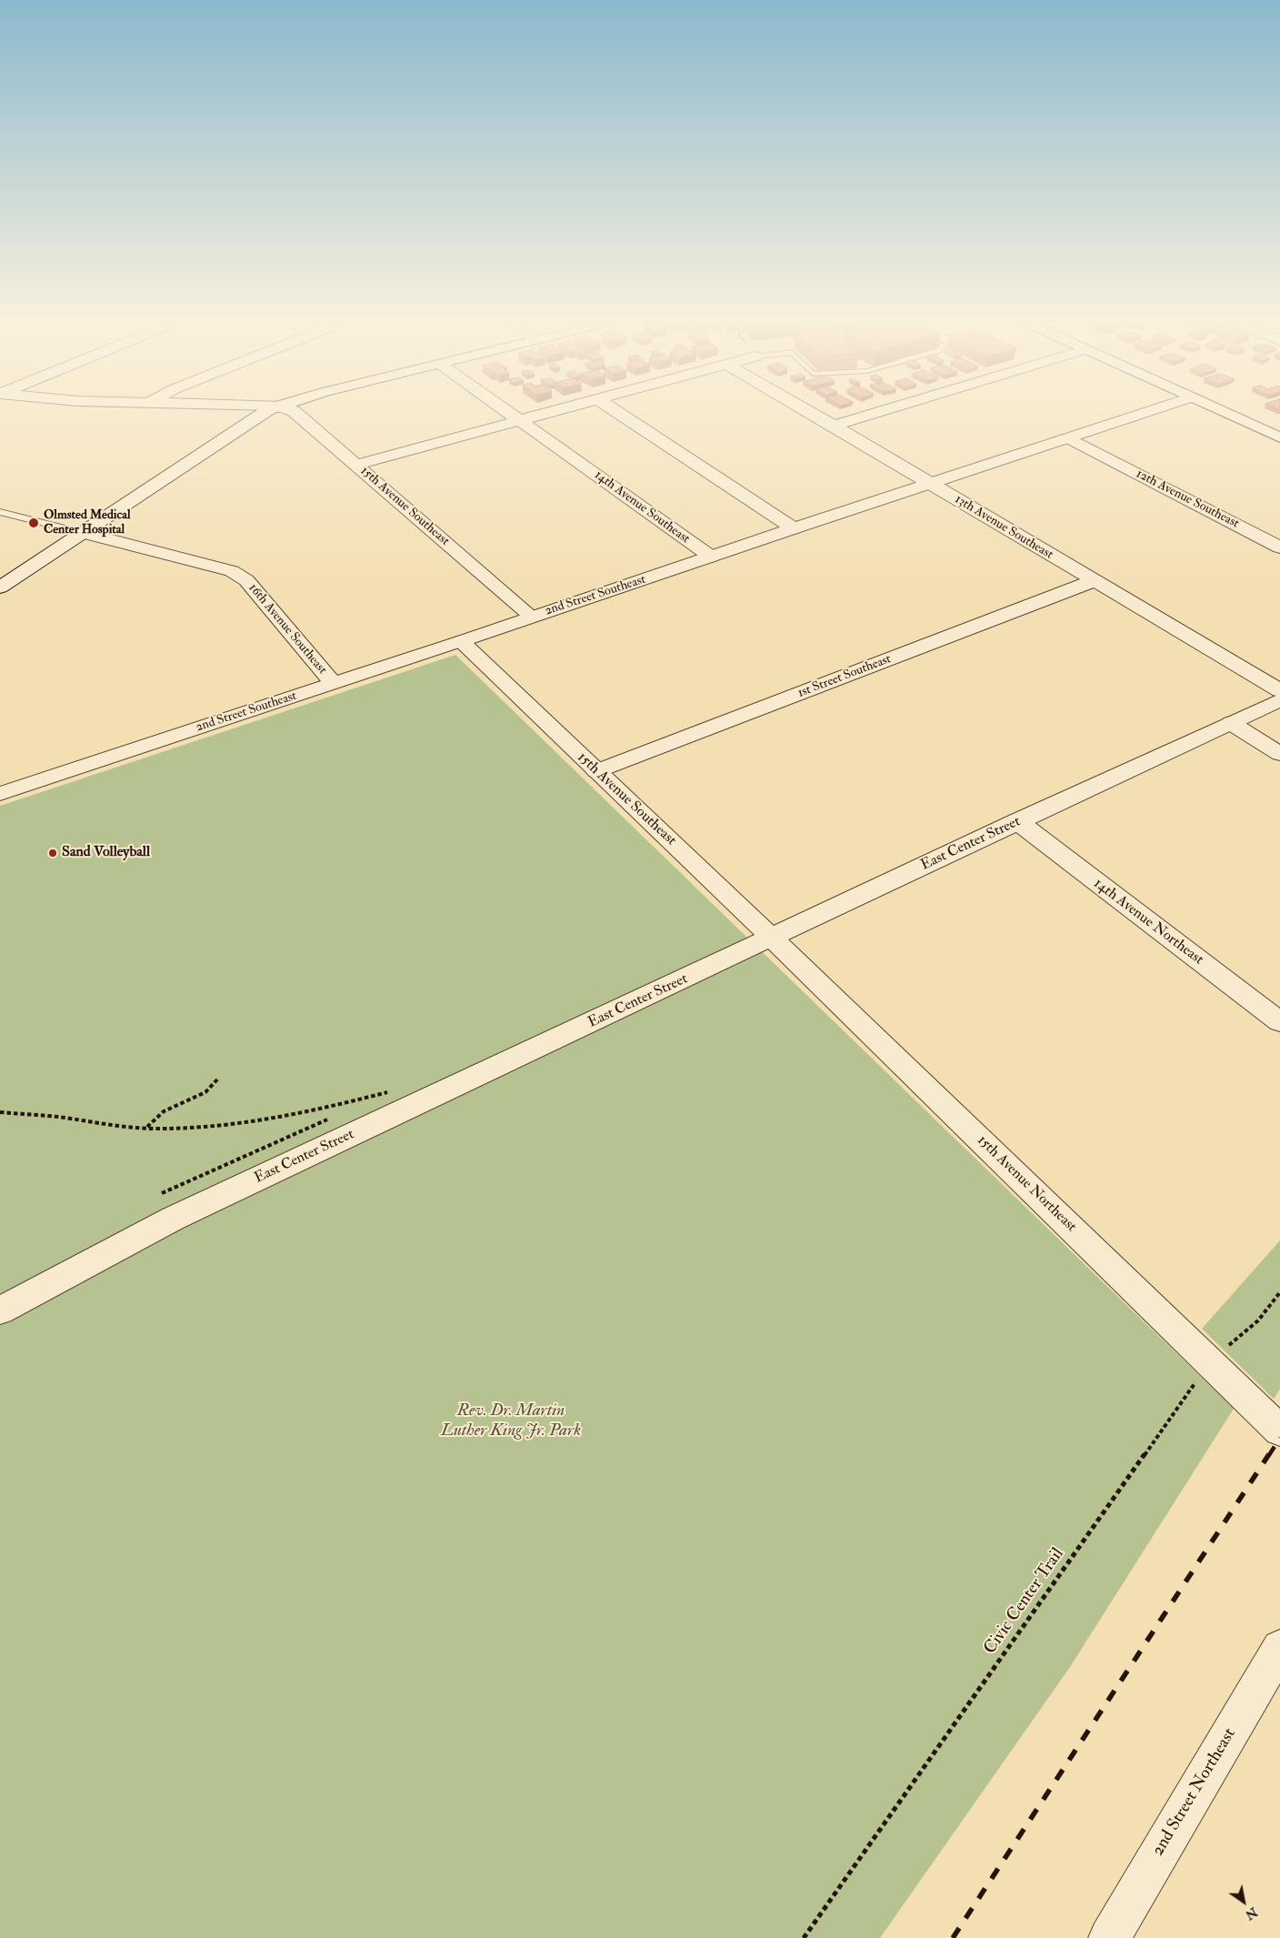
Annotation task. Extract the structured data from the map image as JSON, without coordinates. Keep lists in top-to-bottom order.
{
  "streets": {
    "street": [
      "12th Avenue Southeast",
      "15th Avenue Southeast",
      "14th Avenue Southeast",
      "13th Avenue Southeast",
      "2nd Street Southeast",
      "16th Avenue Southeast",
      "1st Street Southeast",
      "East Center Street",
      "14th Avenue Northeast",
      "15th Avenue Northeast",
      "2nd Street Northeast"
    ],
    "path": ["Civic Center Trail"]
  },
  "crossings": [
    ["12th Avenue Southeast", "2nd Street Southeast"],
    ["15th Avenue Southeast", "2nd Street Southeast"],
    ["15th Avenue Southeast", "1st Street Southeast"],
    ["15th Avenue Southeast", "East Center Street"],
    ["15th Avenue Southeast", "15th Avenue Northeast"],
    ["14th Avenue Southeast", "2nd Street Southeast"],
    ["13th Avenue Southeast", "2nd Street Southeast"],
    ["13th Avenue Southeast", "1st Street Southeast"],
    ["2nd Street Southeast", "16th Avenue Southeast"],
    ["East Center Street", "14th Avenue Northeast"],
    ["East Center Street", "15th Avenue Northeast"],
    ["15th Avenue Northeast", "Civic Center Trail"]
  ],
  "parks": ["Rev. Dr. Martin Luther King Jr. Park"],
  "places": ["Olmsted Medical Center Hospital", "Sand Volleyball"],
  "north": "bottom right"
}
